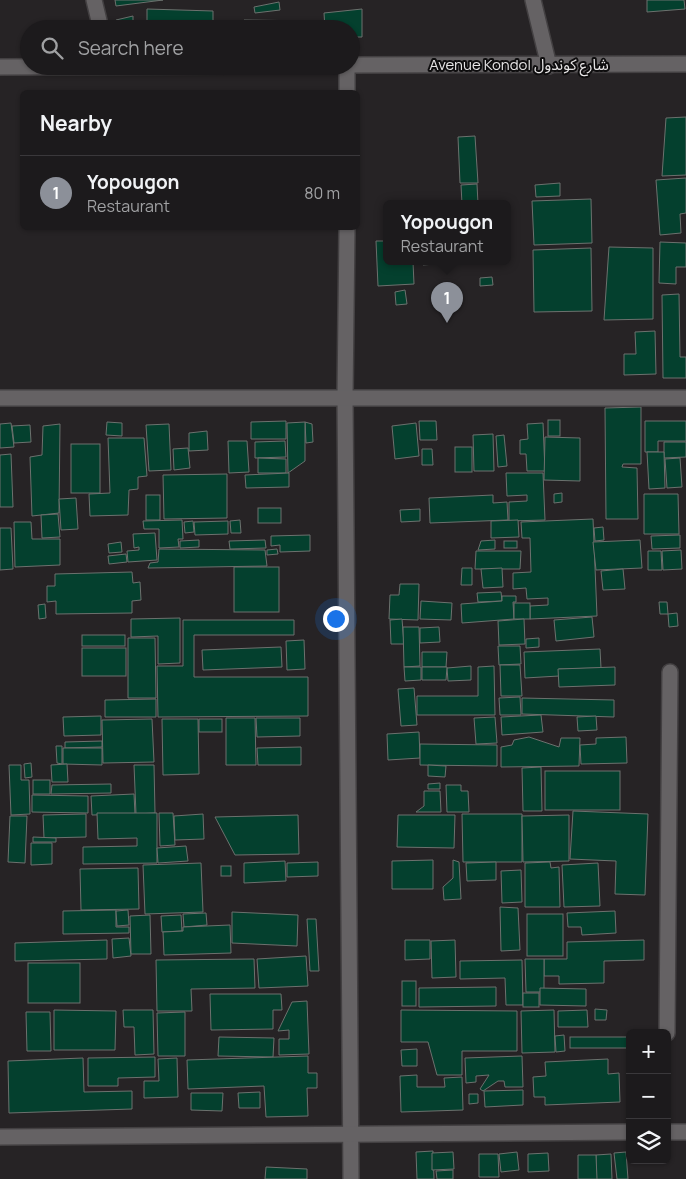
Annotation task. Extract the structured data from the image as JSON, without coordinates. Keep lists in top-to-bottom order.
{
  "streets": {
    "street": ["Avenue Kondol شارع كوندول"]
  },
  "page": {
    "search": "Search here",
    "heading": "Nearby",
    "list": [
      {
        "mark": "1",
        "name": "Yopougon",
        "note": "Restaurant",
        "value": "80 m"
      }
    ],
    "popup": ["Yopougon", "Restaurant"],
    "pins": "1",
    "map_buttons": ["+", "−"]
  }
}
